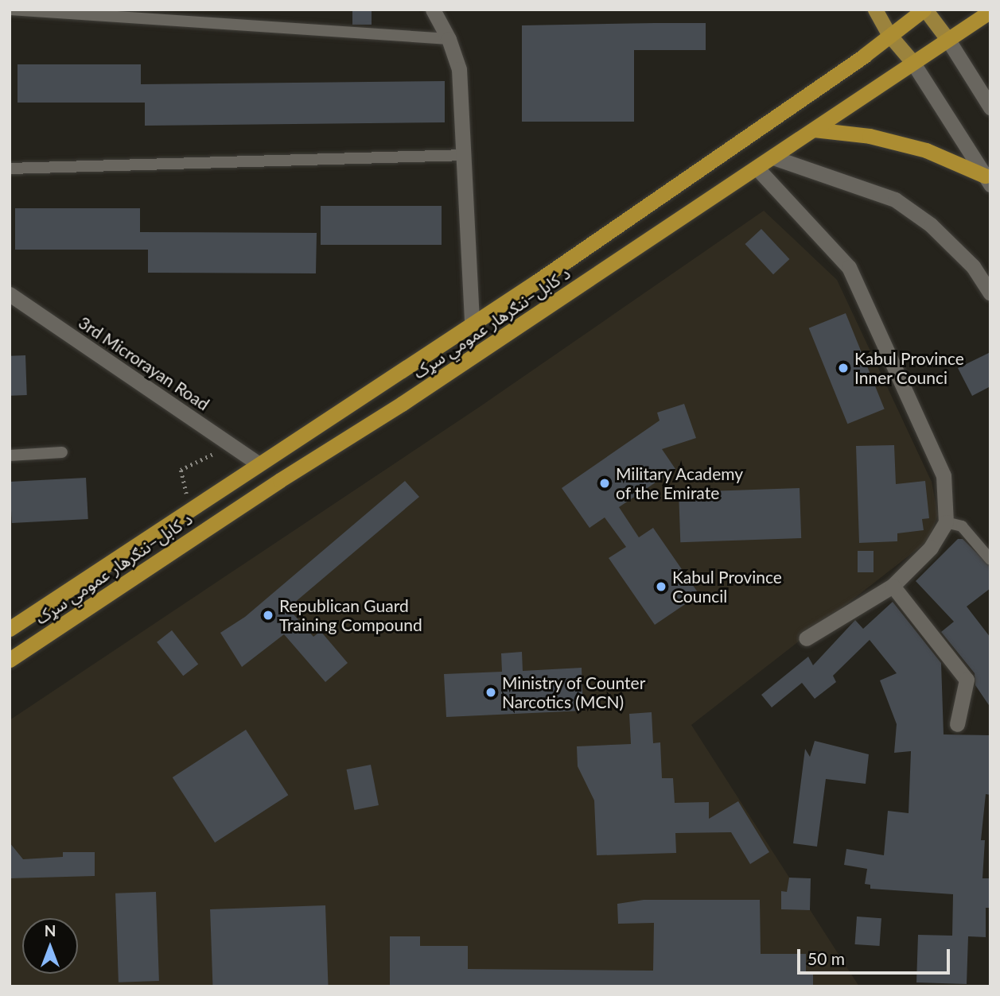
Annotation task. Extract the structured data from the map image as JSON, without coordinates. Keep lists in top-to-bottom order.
{
  "streets": {
    "highway": ["د کابل–ننګرهار عمومي سړک"],
    "street": ["3rd Microrayan Road"]
  },
  "crossings": [
    ["د کابل–ننګرهار عمومي سړک", "3rd Microrayan Road"]
  ],
  "places": [
    "Kabul Province Inner Counci",
    "Military Academy of the Emirate",
    "Kabul Province Council",
    "Republican Guard Training Compound",
    "Ministry of Counter Narcotics (MCN)"
  ],
  "scale_bar": "50 m",
  "north": "top"
}
